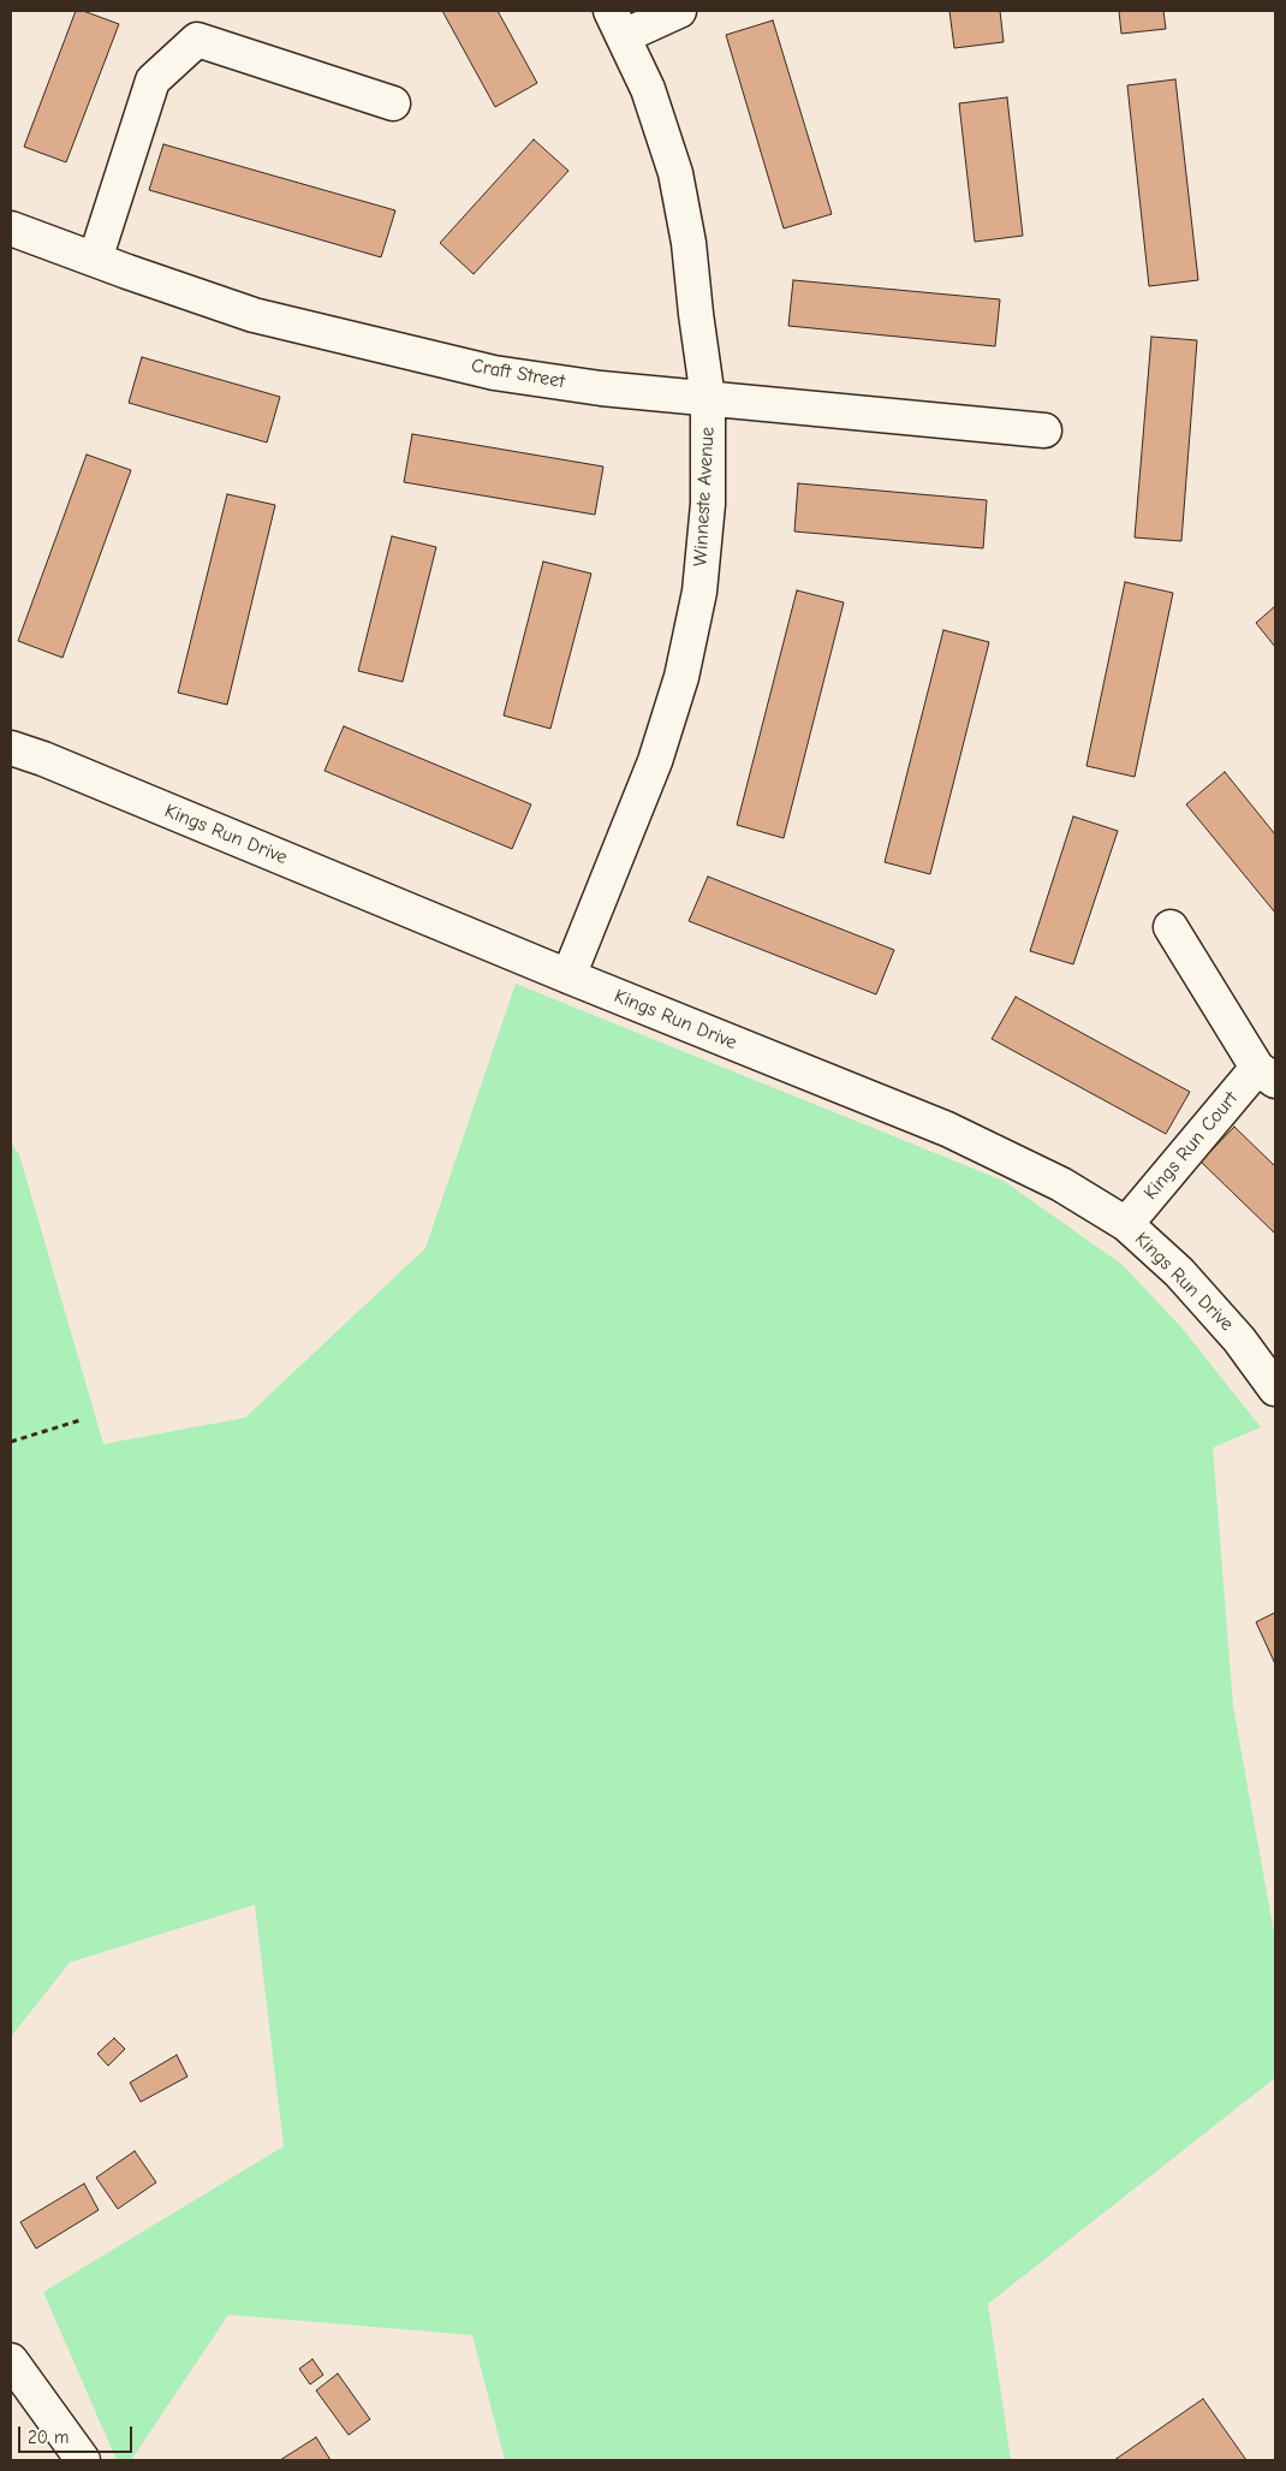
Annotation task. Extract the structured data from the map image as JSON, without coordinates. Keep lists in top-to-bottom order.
{
  "streets": {
    "street": [
      "Craft Street",
      "Winneste Avenue",
      "Kings Run Drive",
      "Kings Run Court"
    ]
  },
  "crossings": [
    ["Craft Street", "Winneste Avenue"],
    ["Winneste Avenue", "Kings Run Drive"],
    ["Kings Run Drive", "Kings Run Court"]
  ],
  "scale_bar": "20 m"
}
